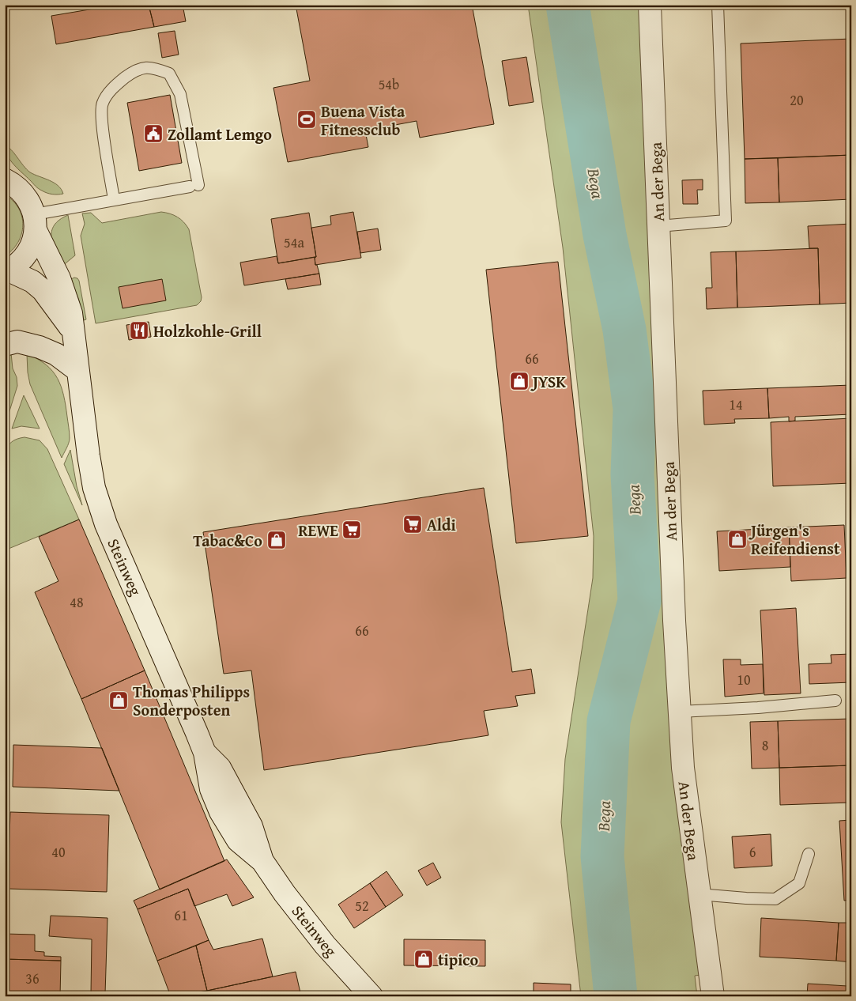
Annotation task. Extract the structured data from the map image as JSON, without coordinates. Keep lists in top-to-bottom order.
{
  "streets": {
    "street": ["An der Bega", "Steinweg"]
  },
  "water": ["Bega"],
  "places": {
    "sports": ["Buena Vista Fitnessclub"],
    "public building": ["Zollamt Lemgo"],
    "restaurant": ["Holzkohle-Grill"],
    "shop": [
      "JYSK",
      "Jürgen's Reifendienst",
      "Tabac&Co",
      "Thomas Philipps Sonderposten",
      "tipico"
    ],
    "supermarket": ["Aldi", "REWE"]
  },
  "house_numbers": [
    "54b",
    "20",
    "54a",
    "66",
    "14",
    "48",
    "66",
    "10",
    "8",
    "40",
    "6",
    "52",
    "61",
    "36"
  ]
}
